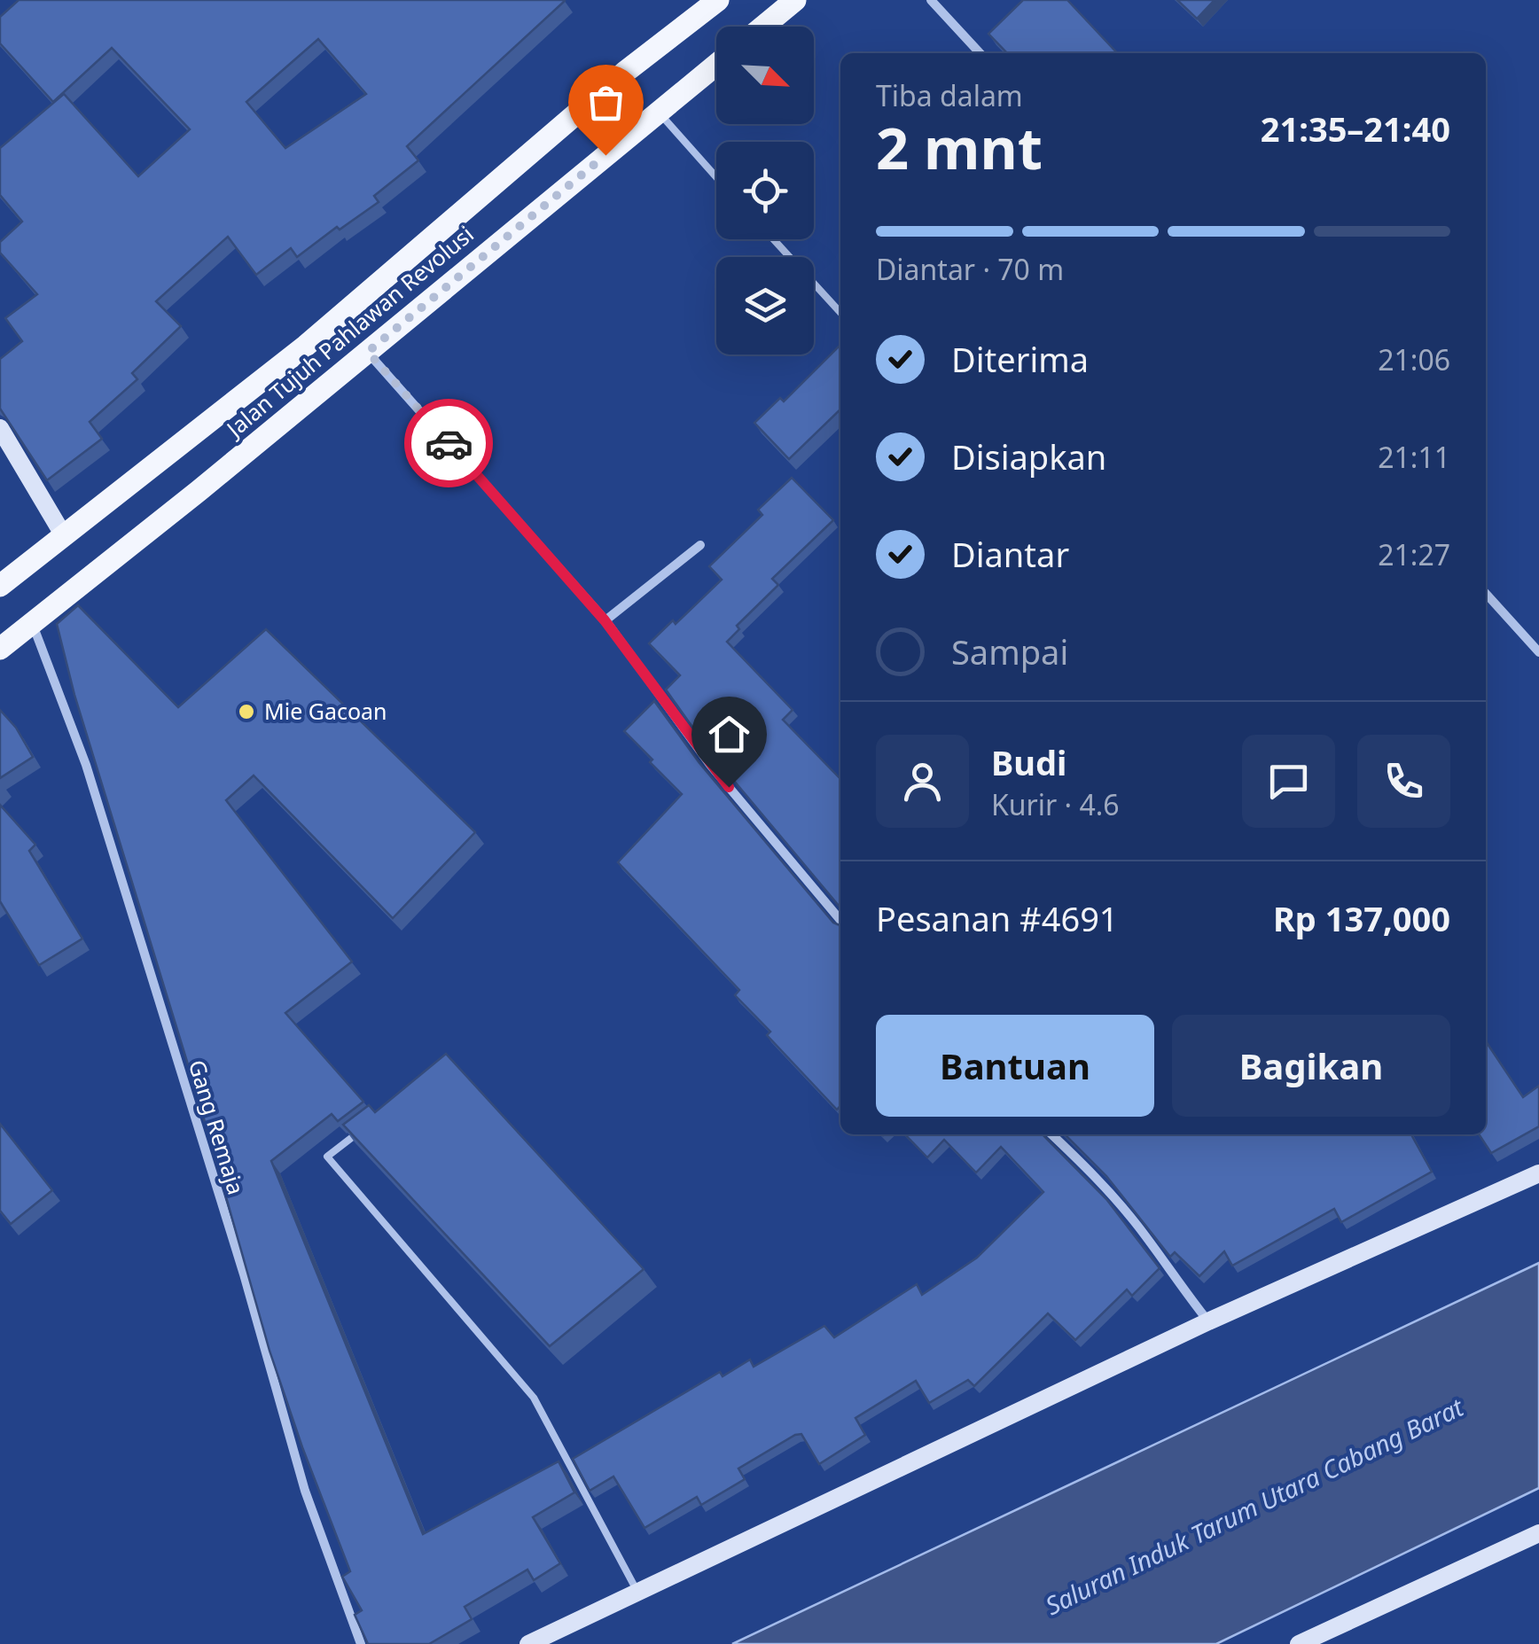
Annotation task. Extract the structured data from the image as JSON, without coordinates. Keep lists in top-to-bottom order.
{
  "streets": {
    "main road": ["Jalan Tujuh Pahlawan Revolusi"],
    "street": ["Gang Remaja"]
  },
  "crossings": [
    ["Jalan Tujuh Pahlawan Revolusi", "Gang Remaja"]
  ],
  "water": ["Saluran Induk Tarum Utara Cabang Barat"],
  "places": ["Mie Gacoan"],
  "north": "bottom right",
  "page": {
    "heading": ["2 mnt", "Tiba dalam", "21:35–21:40"],
    "panel": [
      "Budi",
      "Kurir · 4.6",
      "Pesanan #4691",
      "Rp 137,000"
    ],
    "bar": "Diantar · 70 m",
    "list": [
      ["Diterima", "21:06"],
      ["Disiapkan", "21:11"],
      ["Diantar", "21:27"],
      "Sampai"
    ],
    "buttons": ["Bantuan", "Bagikan"]
  }
}
